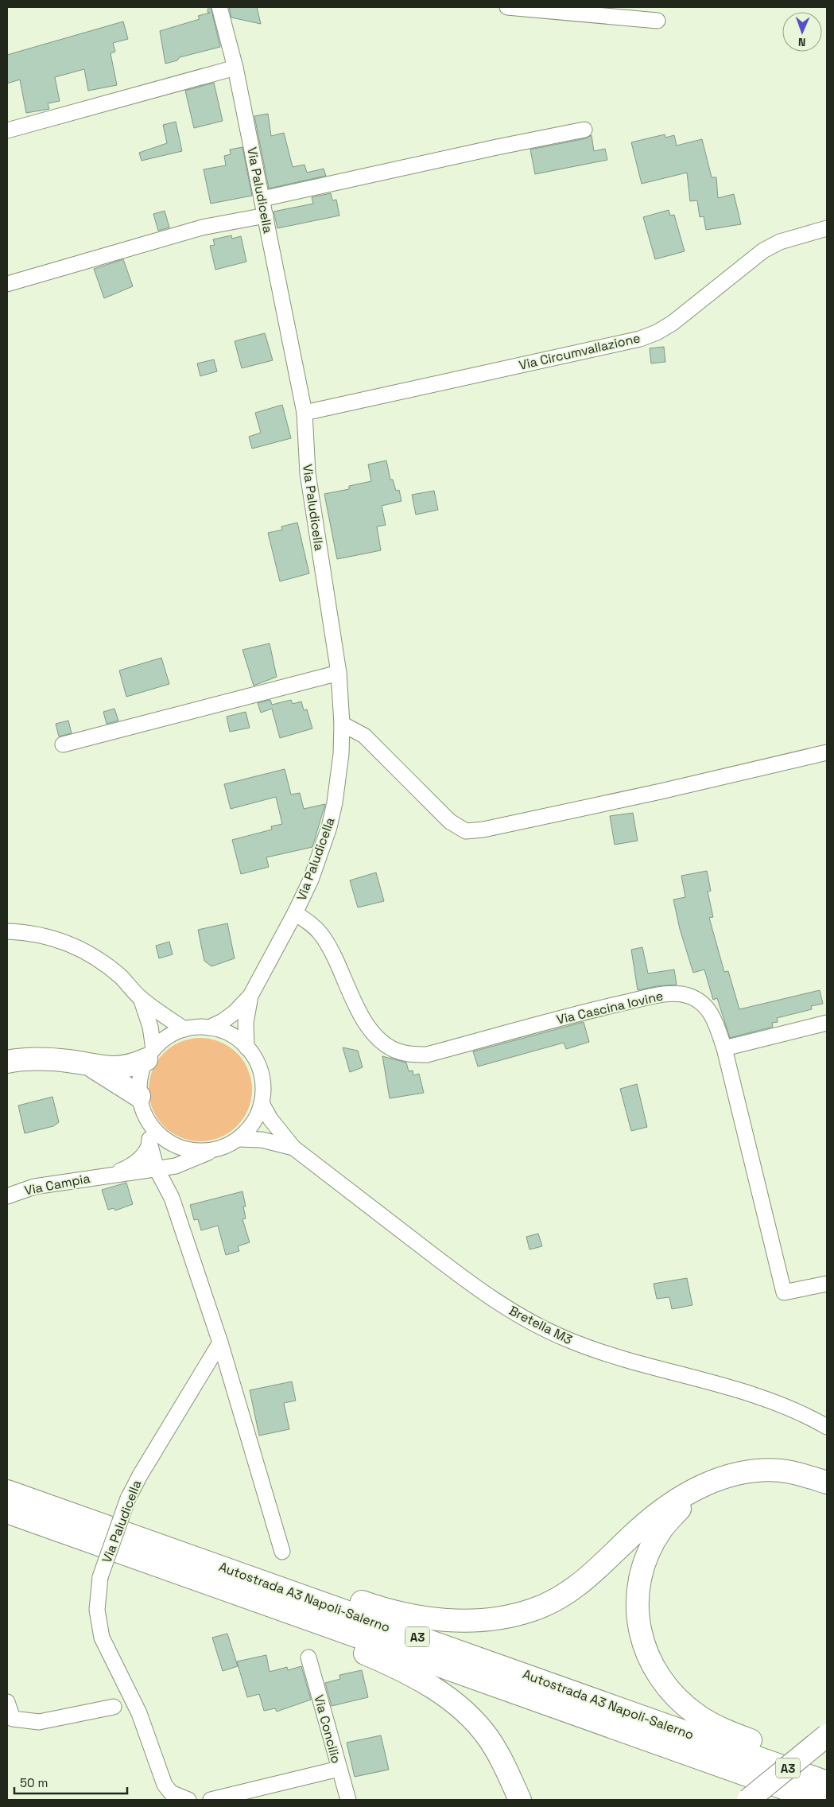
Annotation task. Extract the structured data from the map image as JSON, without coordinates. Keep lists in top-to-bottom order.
{
  "streets": {
    "highway": ["Autostrada A3 Napoli-Salerno", "A3"],
    "street": [
      "Via Paludicella",
      "Via Circumvallazione",
      "Via Cascina Iovine",
      "Via Campia",
      "Bretella M3",
      "Via Concilio"
    ]
  },
  "crossings": [
    ["Via Paludicella", "Via Circumvallazione"],
    ["Via Paludicella", "Via Cascina Iovine"],
    ["Via Paludicella", "Bretella M3"],
    ["Autostrada A3 Napoli-Salerno", "A3"]
  ],
  "scale_bar": "50 m",
  "north": "bottom"
}
